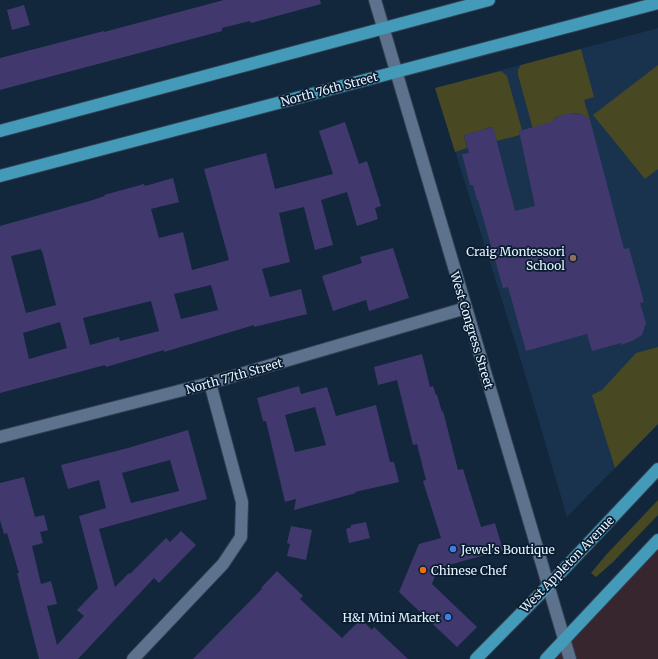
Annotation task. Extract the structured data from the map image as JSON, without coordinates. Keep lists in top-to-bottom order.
{
  "streets": {
    "main road": ["North 76th Street", "West Appleton Avenue"],
    "street": ["West Congress Street", "North 77th Street"]
  },
  "crossings": [
    ["North 76th Street", "West Congress Street"],
    ["West Congress Street", "North 77th Street"],
    ["West Congress Street", "West Appleton Avenue"]
  ],
  "places": [
    "Craig Montessori School",
    "Jewel's Boutique",
    "Chinese Chef",
    "H&I Mini Market"
  ]
}
